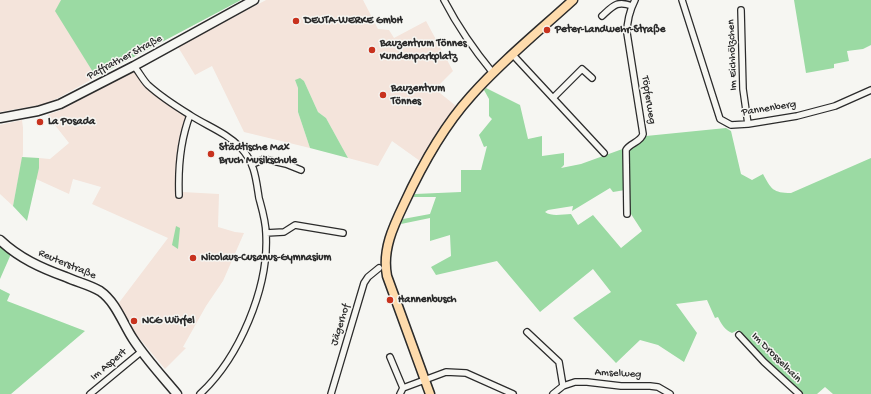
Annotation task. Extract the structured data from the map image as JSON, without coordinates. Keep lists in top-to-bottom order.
{
  "streets": {
    "street": [
      "Im Eichhölzchen",
      "Paffrather Straße",
      "Töpferweg",
      "Pannenberg",
      "Reuterstraße",
      "Jägerhof",
      "Im Drosselhain",
      "Im Aspert",
      "Amselweg"
    ]
  },
  "crossings": [
    ["Im Eichhölzchen", "Pannenberg"],
    ["Reuterstraße", "Im Aspert"]
  ],
  "places": [
    "DEUTA-WERKE GmbH",
    "Peter-Landwehr-Straße",
    "Bauzentrum Tönnes Kundenparkplatz",
    "Bauzentrum Tönnes",
    "La Posada",
    "Städtische Max Bruch Musikschule",
    "Nicolaus-Cusanus-Gymnasium",
    "Hannenbusch",
    "NCG Würfel"
  ]
}
